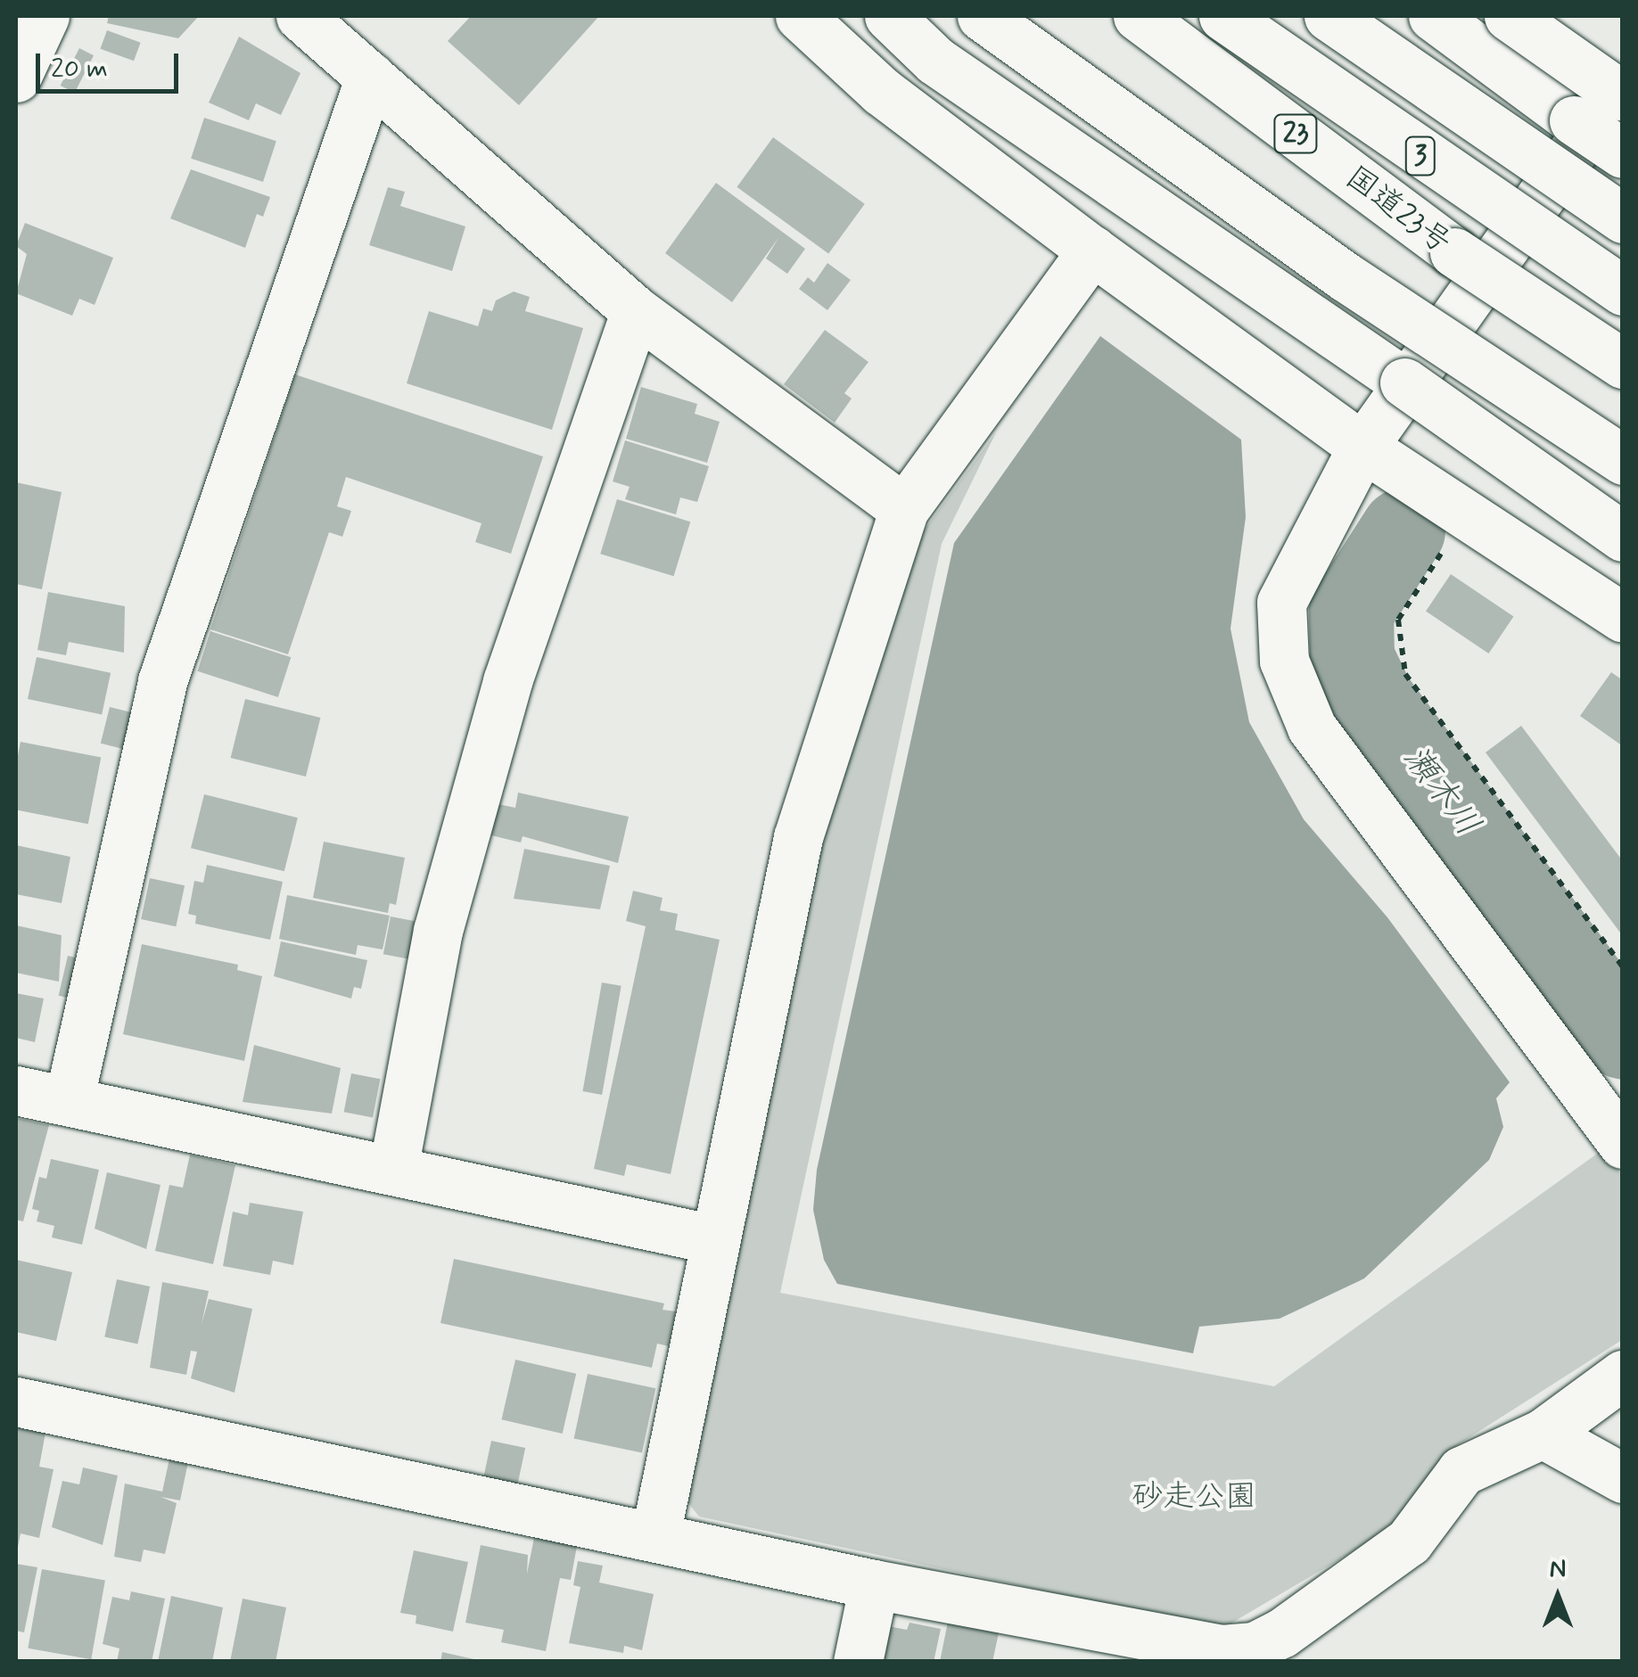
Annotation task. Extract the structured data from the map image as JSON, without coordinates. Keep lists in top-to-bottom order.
{
  "streets": {
    "main road": ["23", "3", "国道23号"]
  },
  "water": ["瀬木川"],
  "parks": ["砂走公園"],
  "scale_bar": "20 m",
  "north": "top"
}
